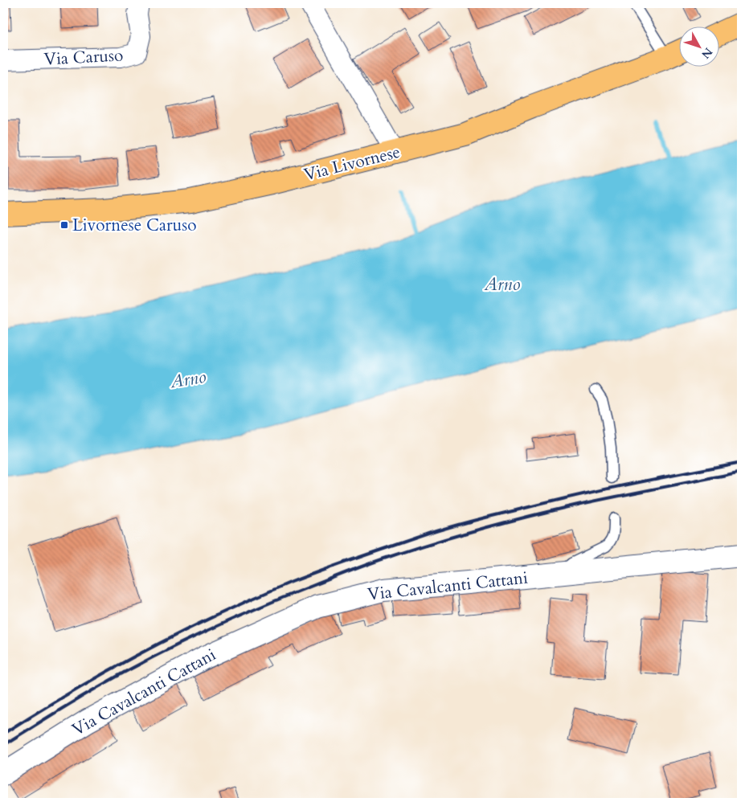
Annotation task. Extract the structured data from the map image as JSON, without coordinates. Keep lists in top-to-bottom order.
{
  "streets": {
    "main road": ["Via Livornese"],
    "street": ["Via Caruso", "Via Cavalcanti Cattani"]
  },
  "water": ["Arno"],
  "places": {
    "transit": ["Livornese Caruso"]
  },
  "north": "bottom right"
}
